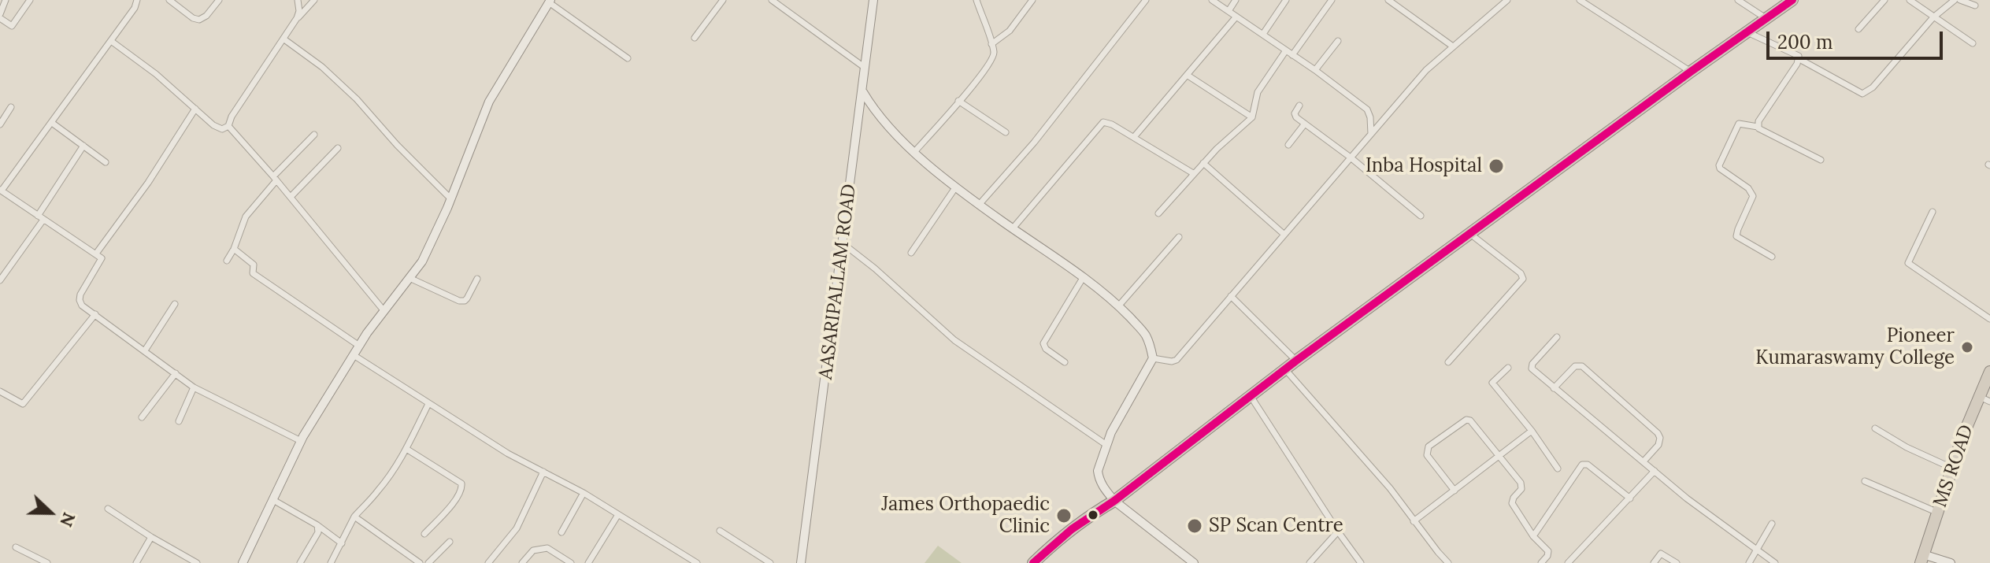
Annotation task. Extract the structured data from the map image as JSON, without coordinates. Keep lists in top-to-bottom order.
{
  "streets": {
    "highway": ["MS ROAD"],
    "street": ["AASARIPALLAM ROAD"]
  },
  "places": [
    "Inba Hospital",
    "Pioneer Kumaraswamy College",
    "James Orthopaedic Clinic",
    "SP Scan Centre"
  ],
  "scale_bar": "200 m",
  "north": "right"
}
